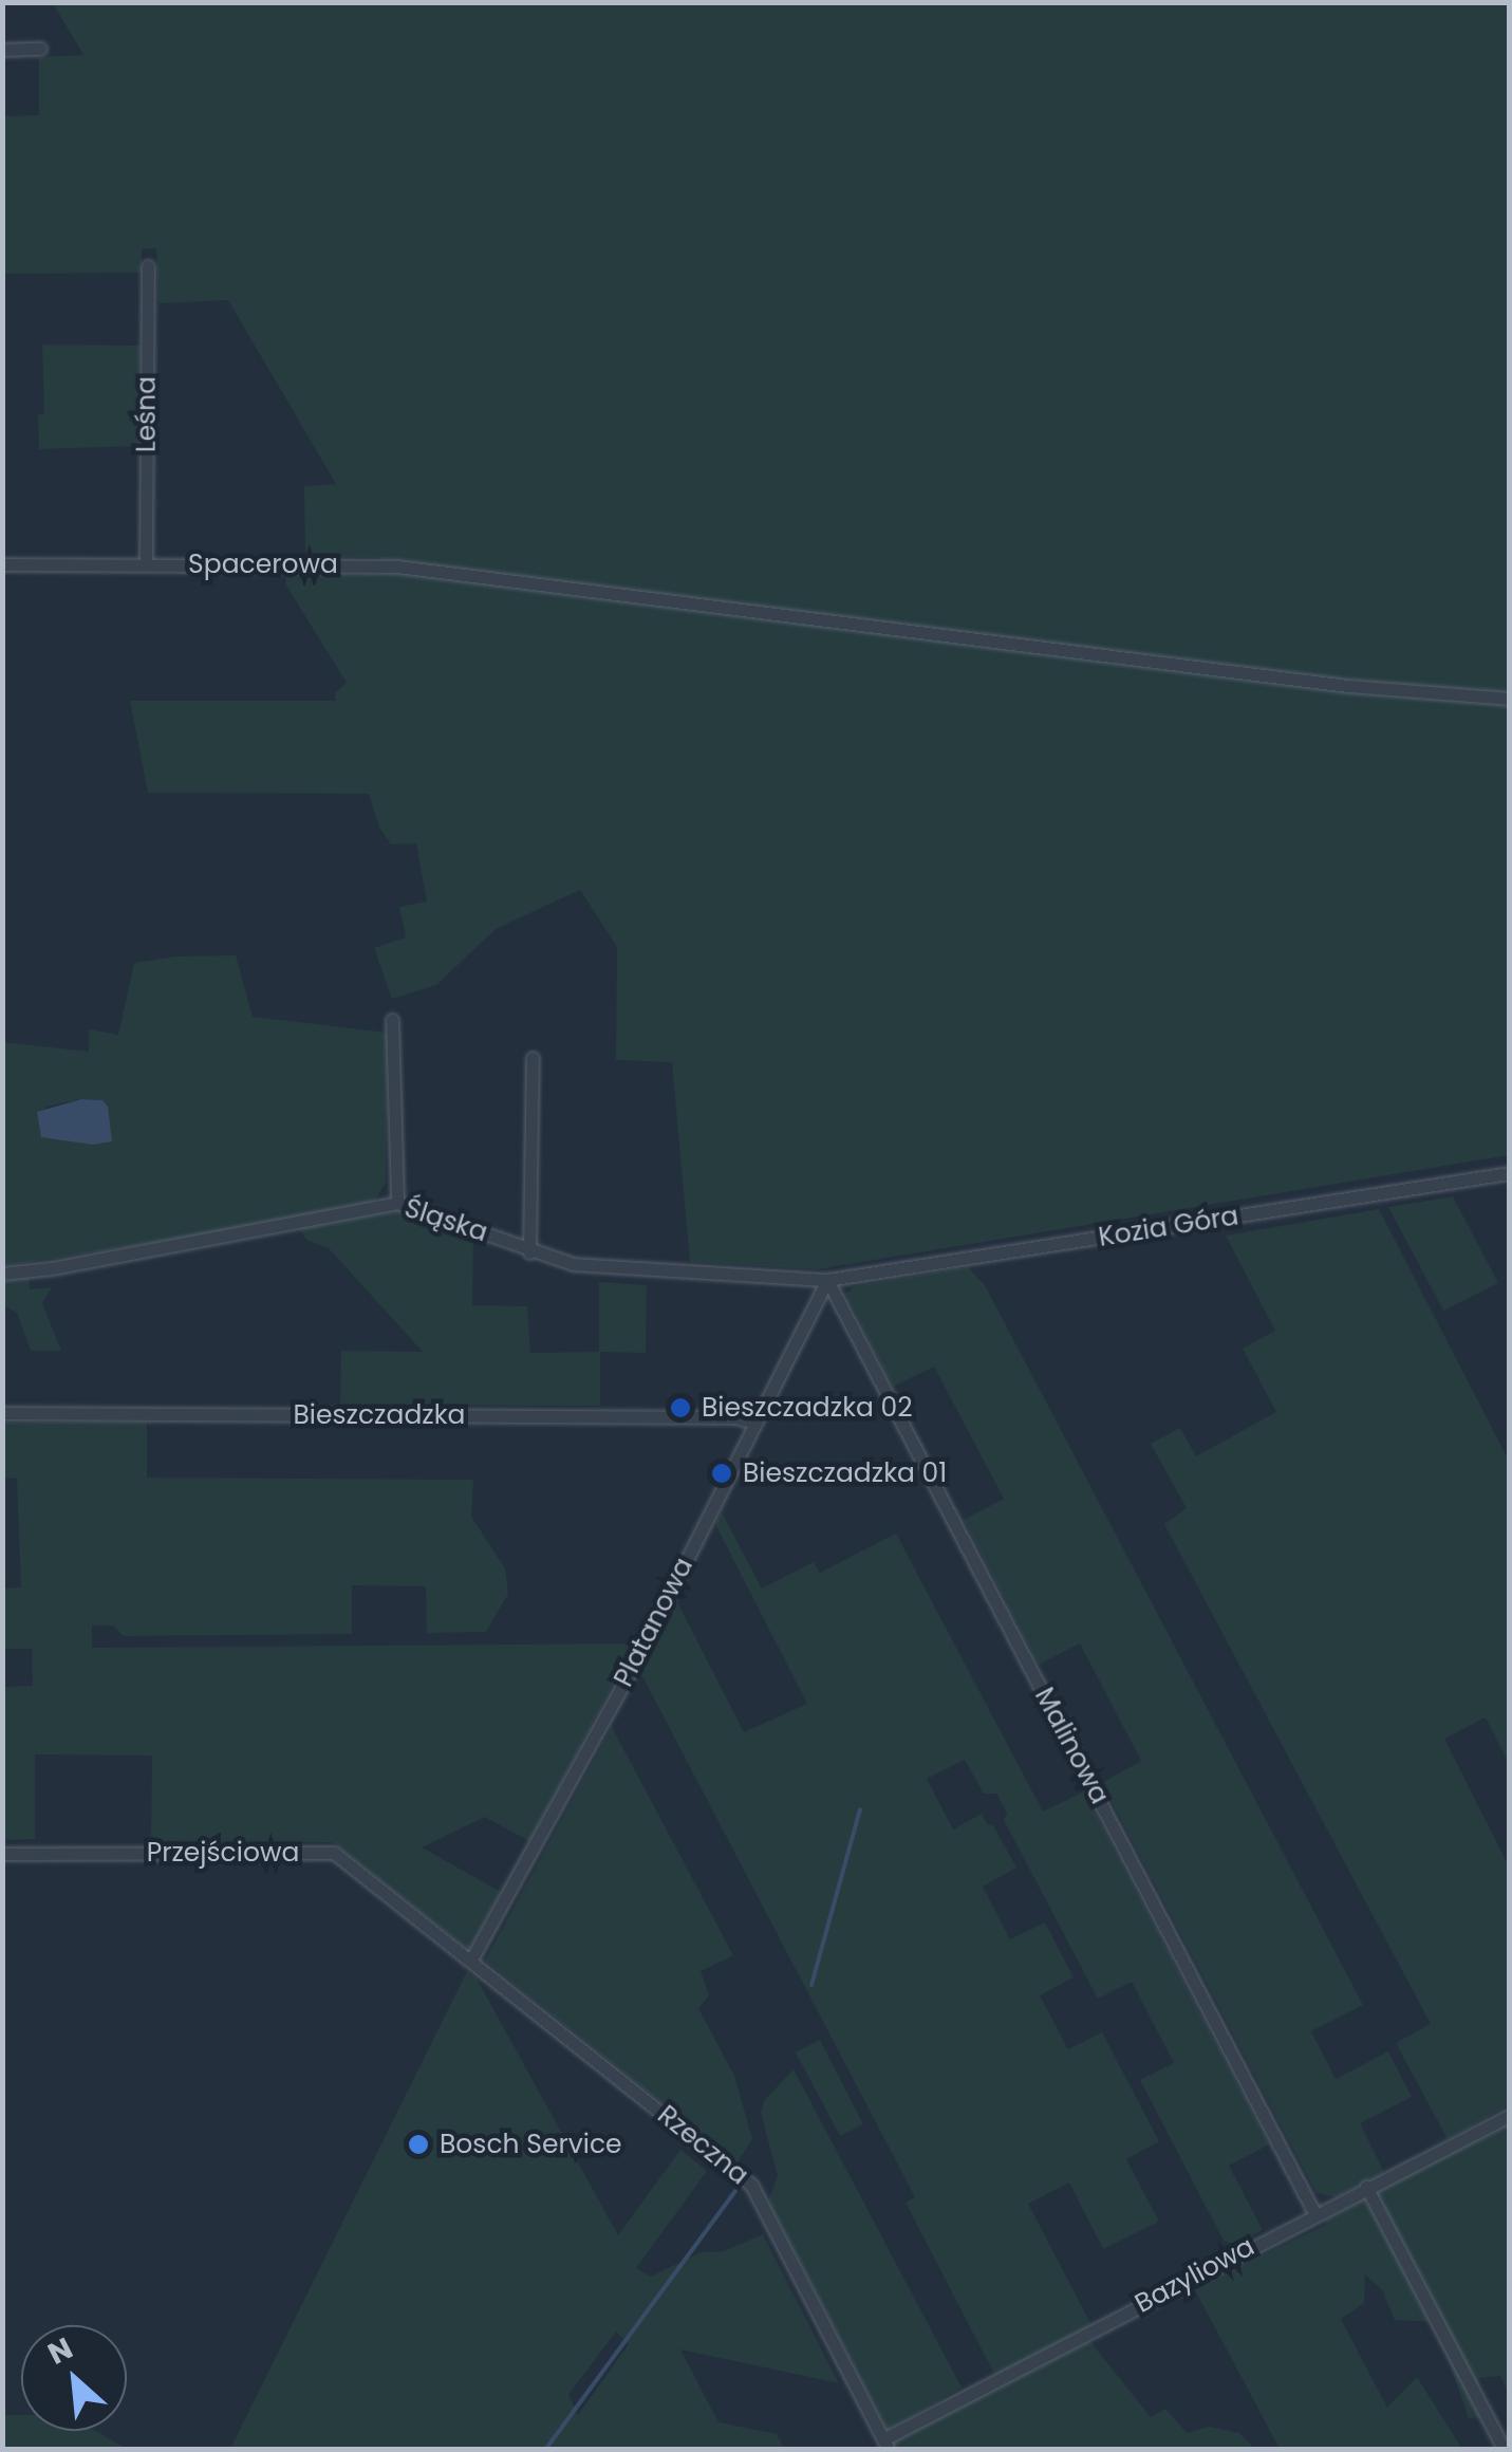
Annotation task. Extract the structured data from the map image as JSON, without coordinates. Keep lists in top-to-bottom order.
{
  "streets": {
    "street": [
      "Leśna",
      "Spacerowa",
      "Śląska",
      "Kozia Góra",
      "Bieszczadzka",
      "Platanowa",
      "Malinowa",
      "Przejściowa",
      "Rzeczna",
      "Bazyliowa"
    ]
  },
  "crossings": [
    ["Leśna", "Spacerowa"],
    ["Śląska", "Kozia Góra"],
    ["Śląska", "Platanowa"],
    ["Śląska", "Malinowa"],
    ["Kozia Góra", "Platanowa"],
    ["Kozia Góra", "Malinowa"],
    ["Bieszczadzka", "Platanowa"],
    ["Platanowa", "Malinowa"],
    ["Platanowa", "Przejściowa"],
    ["Platanowa", "Rzeczna"],
    ["Malinowa", "Bazyliowa"],
    ["Przejściowa", "Rzeczna"],
    ["Rzeczna", "Bazyliowa"]
  ],
  "places": ["Bieszczadzka 02", "Bieszczadzka 01", "Bosch Service"],
  "north": "top left"
}
